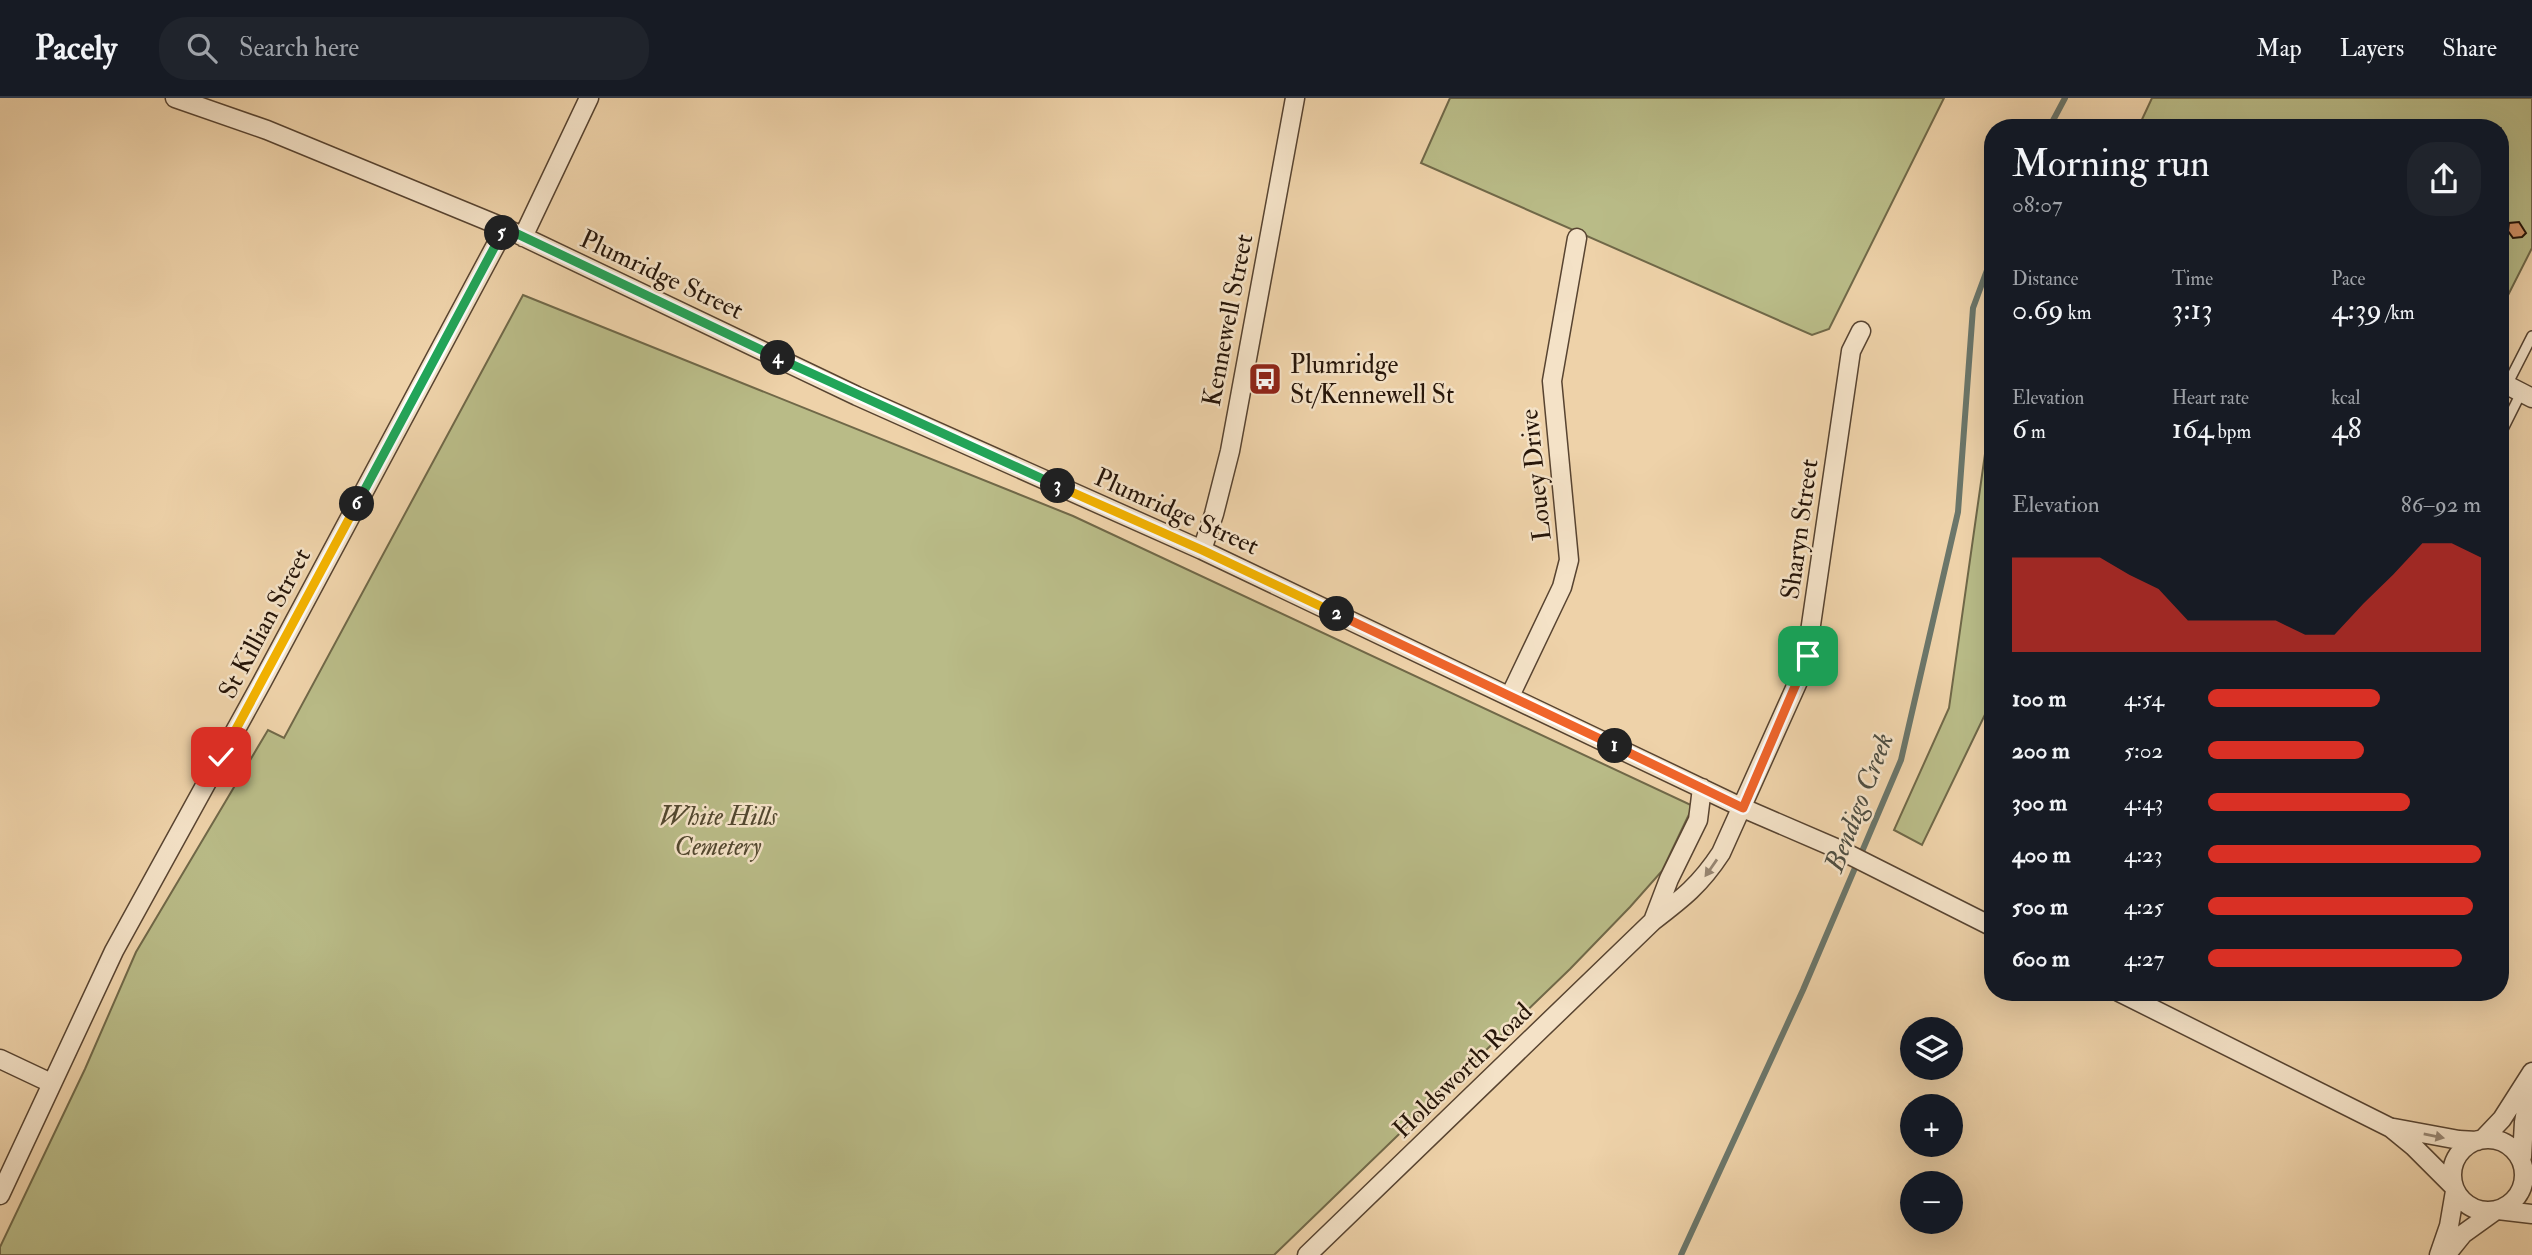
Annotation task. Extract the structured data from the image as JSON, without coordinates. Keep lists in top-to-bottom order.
{
  "streets": {
    "street": [
      "Plumridge Street",
      "Kennewell Street",
      "Louey Drive",
      "Sharyn Street",
      "St Killian Street",
      "Holdsworth Road"
    ]
  },
  "crossings": [
    ["Plumridge Street", "Kennewell Street"],
    ["Plumridge Street", "Louey Drive"],
    ["Plumridge Street", "Sharyn Street"],
    ["Plumridge Street", "St Killian Street"],
    ["Plumridge Street", "Holdsworth Road"],
    ["Sharyn Street", "Holdsworth Road"]
  ],
  "water": ["Bendigo Creek"],
  "parks": ["White Hills Cemetery"],
  "places": {
    "bus stop": ["Plumridge St/Kennewell St"]
  },
  "page": {
    "header": "Pacely",
    "search": "Search here",
    "nav": ["Map", "Layers", "Share"],
    "heading": ["Morning run", "08:07"],
    "pins": [
      "5",
      "4",
      "3",
      "6",
      "2",
      "1"
    ],
    "stats": [
      ["Distance", "0.69 km"],
      ["Time", "3:13"],
      ["Pace", "4:39 /km"],
      ["Elevation", "6 m"],
      ["Heart rate", "164 bpm"],
      ["kcal", "48"]
    ],
    "chart": ["Elevation", "86–92 m"],
    "list": [
      {
        "name": "100 m",
        "note": "4:54"
      },
      {
        "name": "200 m",
        "note": "5:02"
      },
      {
        "name": "300 m",
        "note": "4:43"
      },
      {
        "name": "400 m",
        "note": "4:23"
      },
      {
        "name": "500 m",
        "note": "4:25"
      },
      {
        "name": "600 m",
        "note": "4:27"
      }
    ],
    "map_buttons": ["+", "−"]
  }
}
